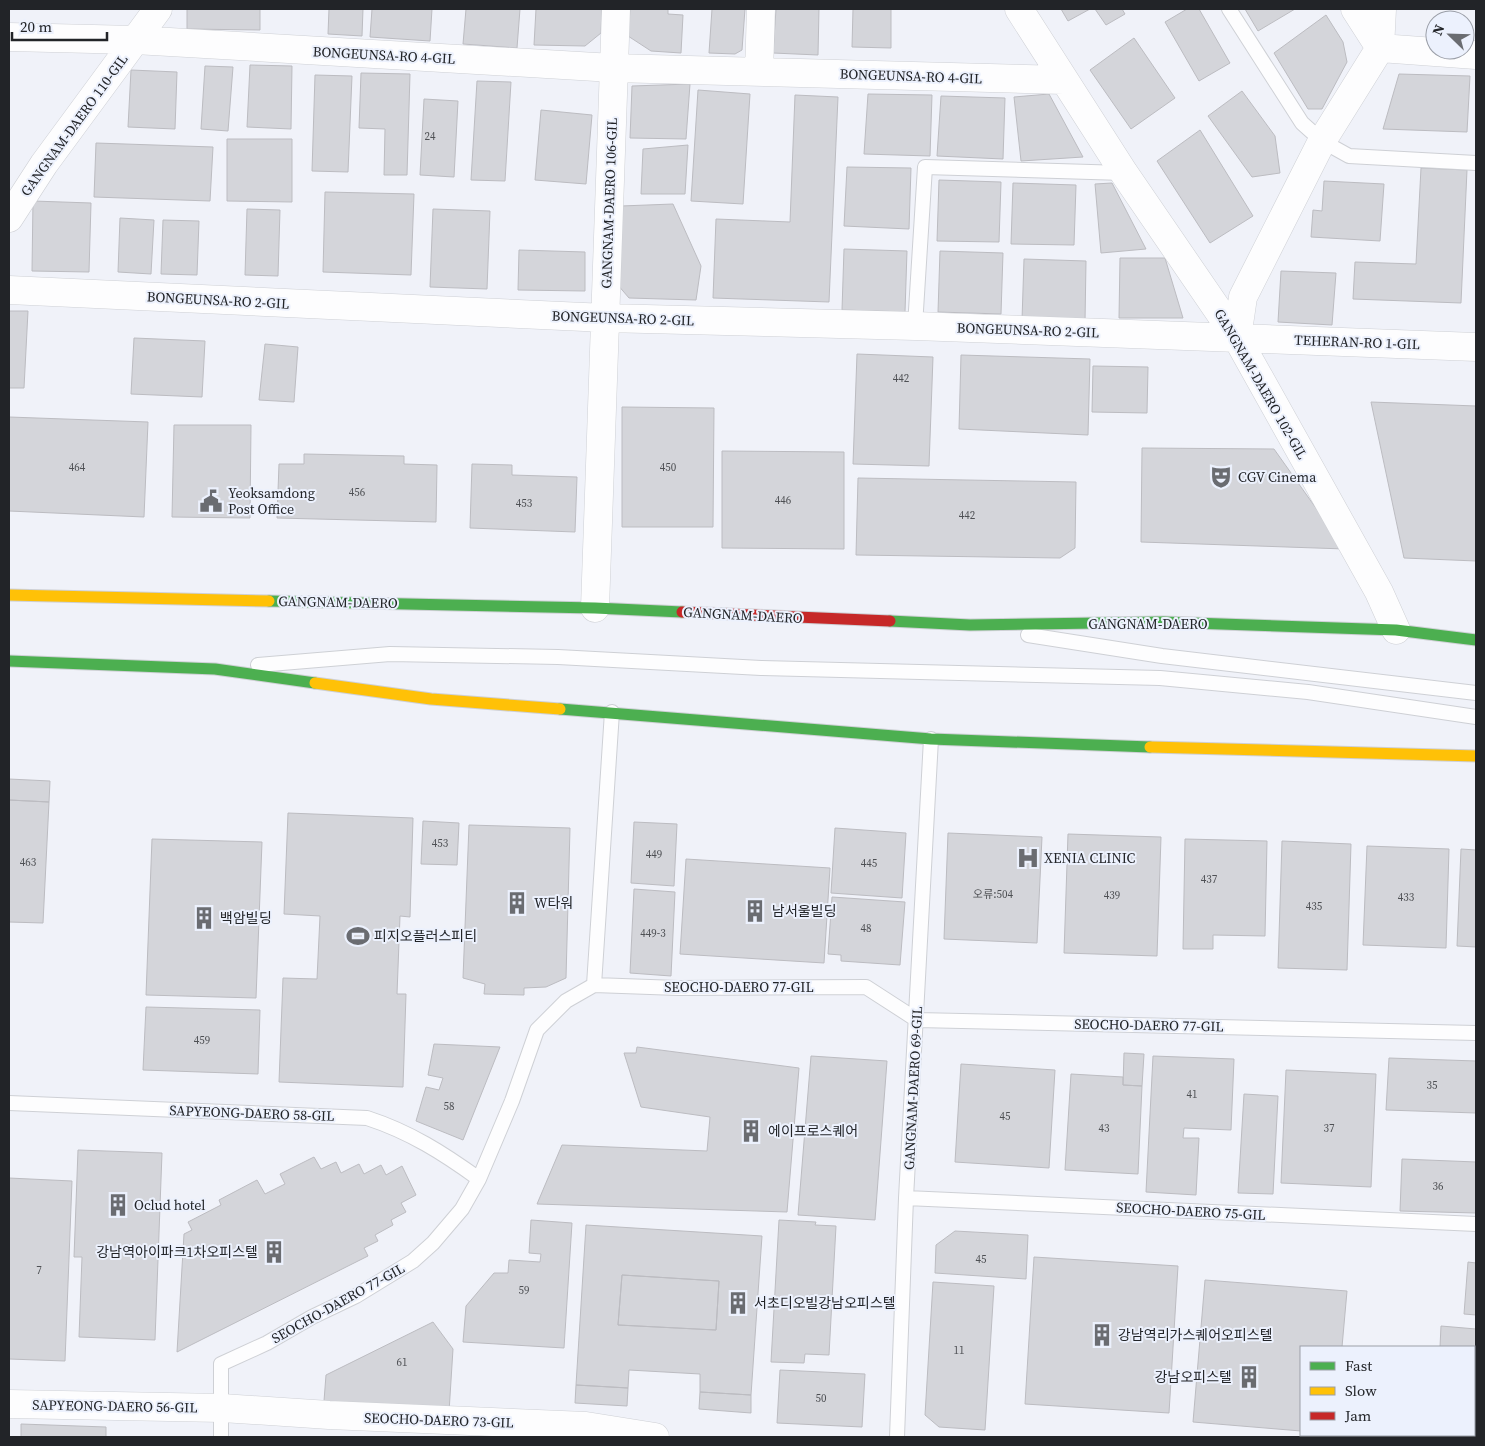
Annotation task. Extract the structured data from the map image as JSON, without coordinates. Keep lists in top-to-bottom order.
{
  "streets": {
    "main road": ["GANGNAM-DAERO"],
    "street": [
      "BONGEUNSA-RO 4-GIL",
      "GANGNAM-DAERO 110-GIL",
      "GANGNAM-DAERO 106-GIL",
      "BONGEUNSA-RO 2-GIL",
      "TEHERAN-RO 1-GIL",
      "GANGNAM-DAERO 102-GIL",
      "SAPYEONG-DAERO 56-GIL",
      "SEOCHO-DAERO 73-GIL"
    ],
    "lane": [
      "SEOCHO-DAERO 77-GIL",
      "GANGNAM-DAERO 69-GIL",
      "SAPYEONG-DAERO 58-GIL",
      "SEOCHO-DAERO 75-GIL"
    ]
  },
  "crossings": [
    ["BONGEUNSA-RO 4-GIL", "GANGNAM-DAERO 110-GIL"],
    ["BONGEUNSA-RO 4-GIL", "GANGNAM-DAERO 106-GIL"],
    ["BONGEUNSA-RO 4-GIL", "GANGNAM-DAERO 102-GIL"],
    ["GANGNAM-DAERO 106-GIL", "BONGEUNSA-RO 2-GIL"],
    ["GANGNAM-DAERO 106-GIL", "GANGNAM-DAERO"],
    ["BONGEUNSA-RO 2-GIL", "TEHERAN-RO 1-GIL"],
    ["BONGEUNSA-RO 2-GIL", "GANGNAM-DAERO 102-GIL"],
    ["TEHERAN-RO 1-GIL", "GANGNAM-DAERO 102-GIL"],
    ["GANGNAM-DAERO 102-GIL", "GANGNAM-DAERO"],
    ["SEOCHO-DAERO 77-GIL", "GANGNAM-DAERO 69-GIL"],
    ["SEOCHO-DAERO 77-GIL", "SAPYEONG-DAERO 58-GIL"],
    ["SEOCHO-DAERO 77-GIL", "SAPYEONG-DAERO 56-GIL"],
    ["SEOCHO-DAERO 77-GIL", "SEOCHO-DAERO 73-GIL"],
    ["GANGNAM-DAERO 69-GIL", "SEOCHO-DAERO 75-GIL"],
    ["SAPYEONG-DAERO 56-GIL", "SEOCHO-DAERO 73-GIL"]
  ],
  "places": {
    "theatre": ["CGV Cinema"],
    "public building": ["Yeoksamdong Post Office"],
    "hospital": ["XENIA CLINIC"],
    "building": [
      "W타워",
      "남서울빌딩",
      "백암빌딩",
      "에이프로스퀘어",
      "Oclud hotel",
      "강남역아이파크1차오피스텔",
      "서초디오빌강남오피스텔",
      "강남역리가스퀘어오피스텔",
      "강남오피스텔"
    ],
    "sports": ["피지오플러스피티"]
  },
  "house_numbers": [
    "24",
    "442",
    "464",
    "450",
    "456",
    "446",
    "453",
    "442",
    "453",
    "449",
    "463",
    "445",
    "437",
    "오류:504",
    "439",
    "433",
    "435",
    "48",
    "449-3",
    "459",
    "35",
    "41",
    "58",
    "45",
    "43",
    "37",
    "36",
    "45",
    "7",
    "59",
    "11",
    "61",
    "50"
  ],
  "legend": ["Fast", "Slow", "Jam"],
  "scale_bar": "20 m",
  "north": "top left"
}
